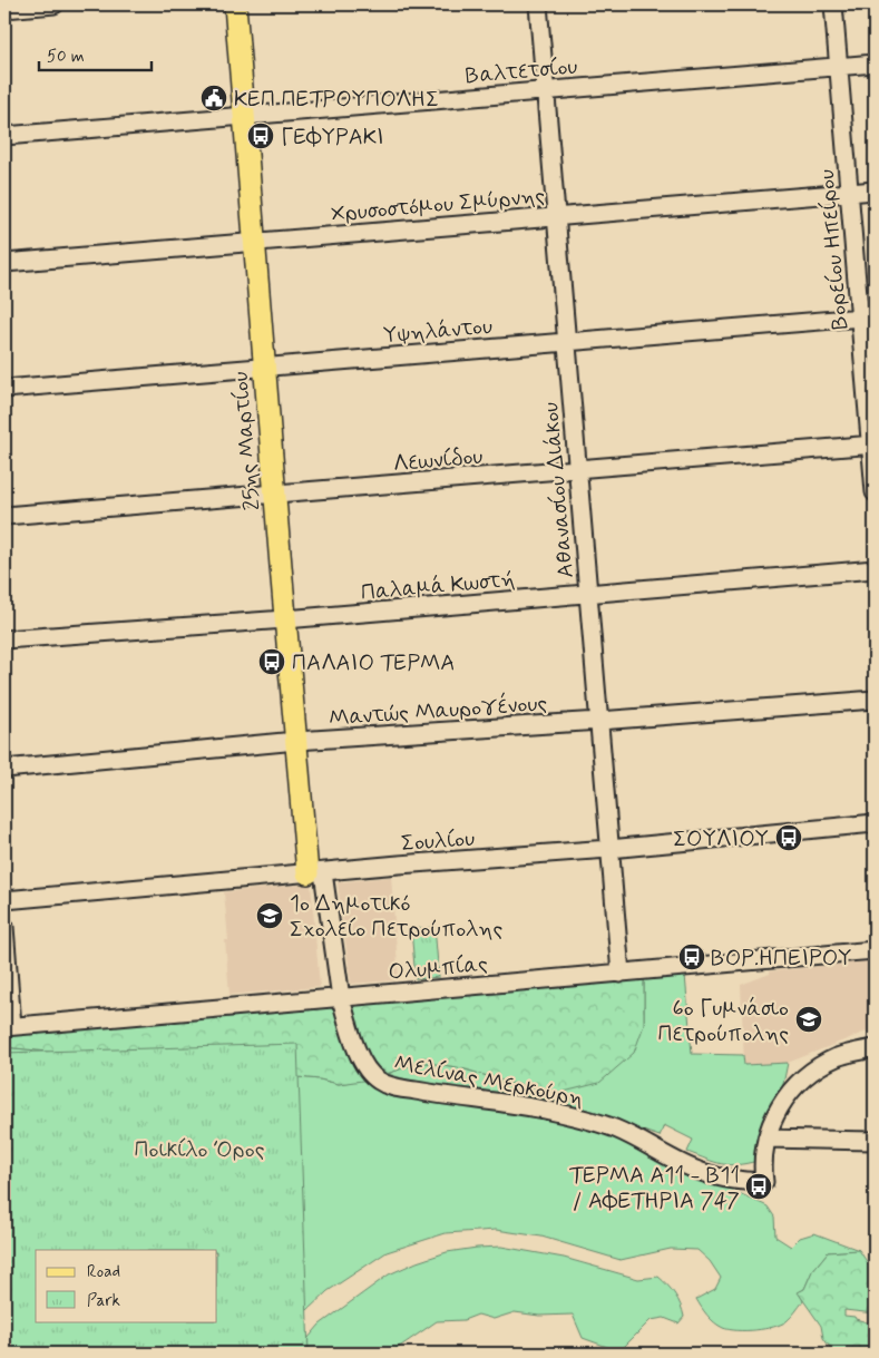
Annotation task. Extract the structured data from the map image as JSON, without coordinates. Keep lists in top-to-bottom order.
{
  "streets": {
    "main road": ["25ης Μαρτίου"],
    "street": [
      "Βαλτετσίου",
      "Χρυσοστόμου Σμύρνης",
      "Βορείου Ηπείρου",
      "Υψηλάντου",
      "Λεωνίδου",
      "Αθανασίου Διάκου",
      "Παλαμά Κωστή",
      "Μαντώς Μαυρογένους",
      "Σουλίου",
      "Ολυμπίας",
      "Μελίνας Μερκούρη"
    ]
  },
  "crossings": [
    ["Βαλτετσίου", "Βορείου Ηπείρου"],
    ["Βαλτετσίου", "25ης Μαρτίου"],
    ["Βαλτετσίου", "Αθανασίου Διάκου"],
    ["Χρυσοστόμου Σμύρνης", "Βορείου Ηπείρου"],
    ["Χρυσοστόμου Σμύρνης", "25ης Μαρτίου"],
    ["Χρυσοστόμου Σμύρνης", "Αθανασίου Διάκου"],
    ["Βορείου Ηπείρου", "Υψηλάντου"],
    ["Βορείου Ηπείρου", "Λεωνίδου"],
    ["Υψηλάντου", "25ης Μαρτίου"],
    ["Υψηλάντου", "Αθανασίου Διάκου"],
    ["25ης Μαρτίου", "Λεωνίδου"],
    ["25ης Μαρτίου", "Παλαμά Κωστή"],
    ["25ης Μαρτίου", "Μαντώς Μαυρογένους"],
    ["25ης Μαρτίου", "Σουλίου"],
    ["25ης Μαρτίου", "Μελίνας Μερκούρη"],
    ["Λεωνίδου", "Αθανασίου Διάκου"],
    ["Αθανασίου Διάκου", "Παλαμά Κωστή"],
    ["Αθανασίου Διάκου", "Μαντώς Μαυρογένους"],
    ["Αθανασίου Διάκου", "Σουλίου"],
    ["Αθανασίου Διάκου", "Ολυμπίας"],
    ["Σουλίου", "Μελίνας Μερκούρη"],
    ["Ολυμπίας", "Μελίνας Μερκούρη"]
  ],
  "parks": ["Ποικίλο Όρος"],
  "places": {
    "public building": ["ΚΕΠ ΠΕΤΡΟΥΠΟΛΗΣ"],
    "bus stop": [
      "ΓΕΦΥΡΑΚΙ",
      "ΠΑΛΑΙΟ ΤΕΡΜΑ",
      "ΣΟΥΛΙΟΥ",
      "ΒΟΡ.ΗΠΕΙΡΟΥ",
      "ΤΕΡΜΑ Α11 - Β11 / ΑΦΕΤΗΡΙΑ 747"
    ],
    "school or university": ["1ο Δημοτικό Σχολείο Πετρούπολης", "6ο Γυμνάσιο Πετρούπολης"]
  },
  "legend": ["Road", "Park"],
  "scale_bar": "50 m"
}
